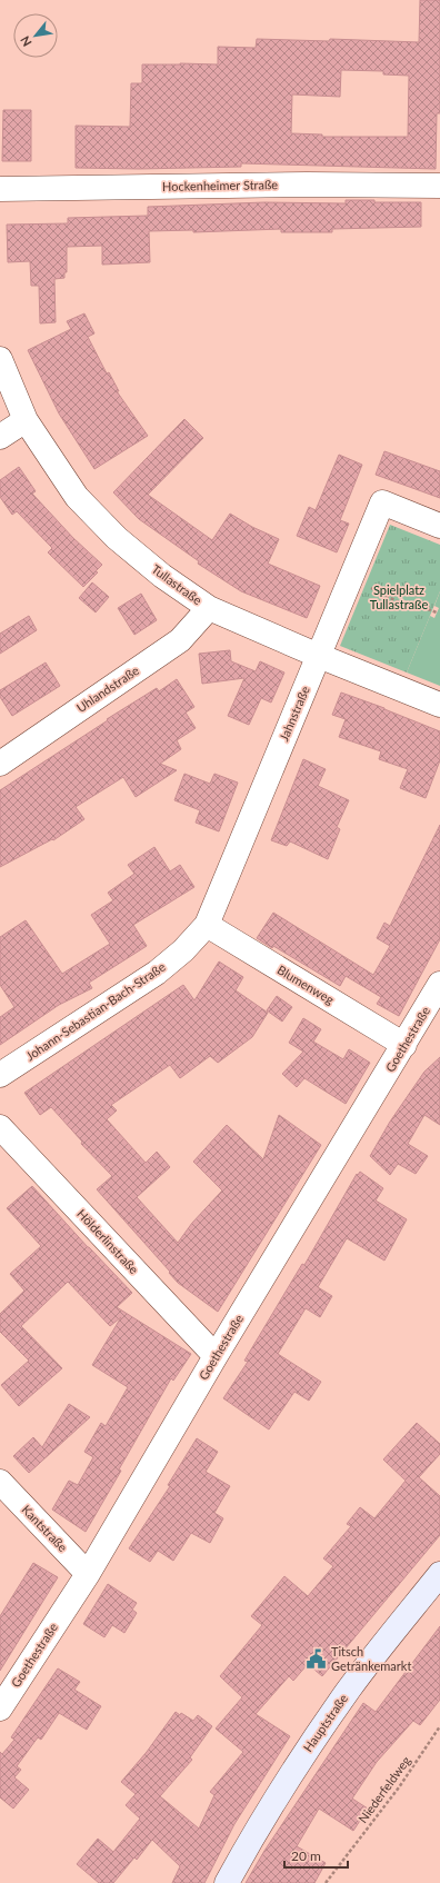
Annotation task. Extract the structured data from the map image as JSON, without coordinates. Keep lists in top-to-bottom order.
{
  "streets": {
    "street": [
      "Hockenheimer Straße",
      "Tullastraße",
      "Uhlandstraße",
      "Jahnstraße",
      "Blumenweg",
      "Johann-Sebastian-Bach-Straße",
      "Goethestraße",
      "Hölderlinstraße",
      "Kantstraße",
      "Hauptstraße"
    ],
    "path": ["Niederfeldweg"]
  },
  "crossings": [
    ["Tullastraße", "Uhlandstraße"],
    ["Tullastraße", "Jahnstraße"],
    ["Jahnstraße", "Blumenweg"],
    ["Jahnstraße", "Johann-Sebastian-Bach-Straße"],
    ["Blumenweg", "Johann-Sebastian-Bach-Straße"],
    ["Blumenweg", "Goethestraße"],
    ["Goethestraße", "Hölderlinstraße"],
    ["Goethestraße", "Kantstraße"]
  ],
  "parks": ["Spielplatz Tullastraße"],
  "places": {
    "public building": ["Titsch Getränkemarkt"]
  },
  "scale_bar": "20 m",
  "north": "bottom left"
}
